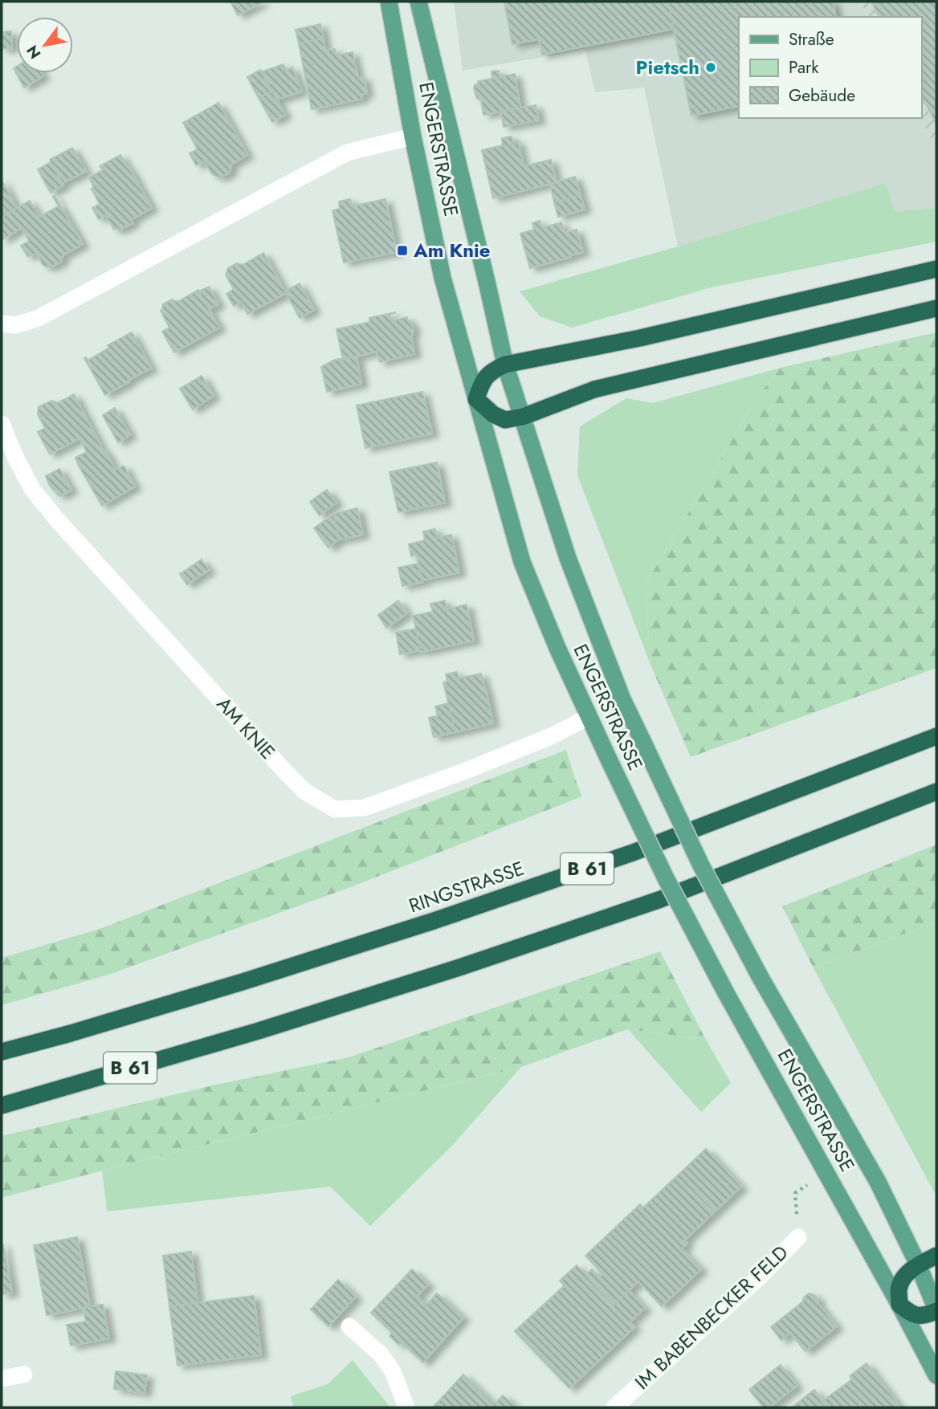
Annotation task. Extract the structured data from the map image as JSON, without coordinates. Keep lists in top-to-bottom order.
{
  "streets": {
    "highway": ["B 61", "RINGSTRASSE"],
    "main road": ["ENGERSTRASSE"],
    "street": ["AM KNIE", "IM BABENBECKER FELD"]
  },
  "crossings": [
    ["ENGERSTRASSE", "AM KNIE"],
    ["ENGERSTRASSE", "IM BABENBECKER FELD"]
  ],
  "places": {
    "other": ["Pietsch"],
    "transit": ["Am Knie"]
  },
  "legend": ["Straße", "Park", "Gebäude"],
  "north": "bottom left"
}
